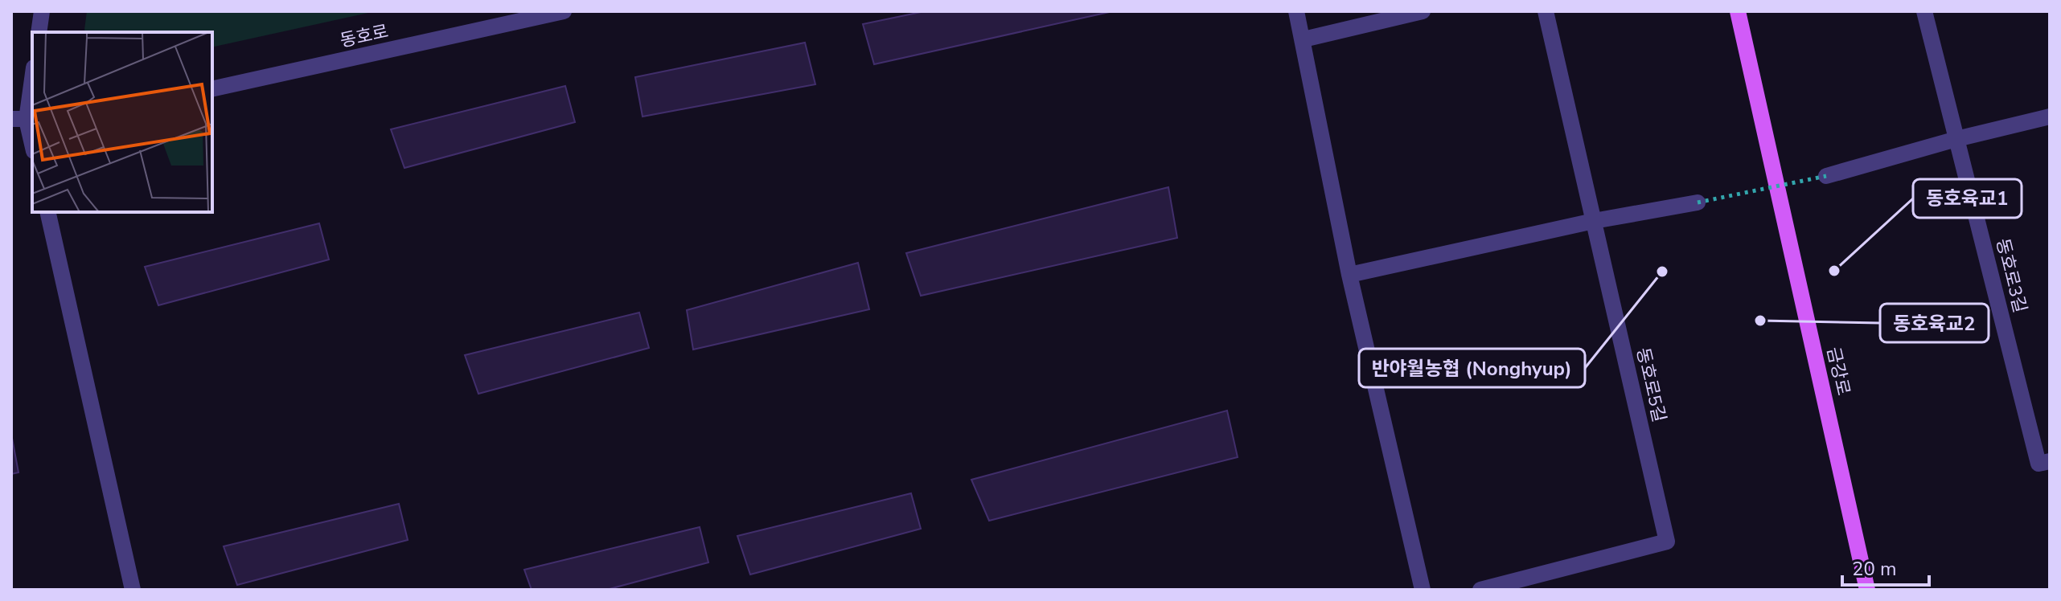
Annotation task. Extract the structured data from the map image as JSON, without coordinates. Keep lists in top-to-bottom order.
{
  "streets": {
    "main road": ["금강로"],
    "street": ["동호로", "동호로3길", "동호로5길"]
  },
  "places": ["동호육교1", "반야월농협 (Nonghyup)", "동호육교2"],
  "scale_bar": "20 m"
}
